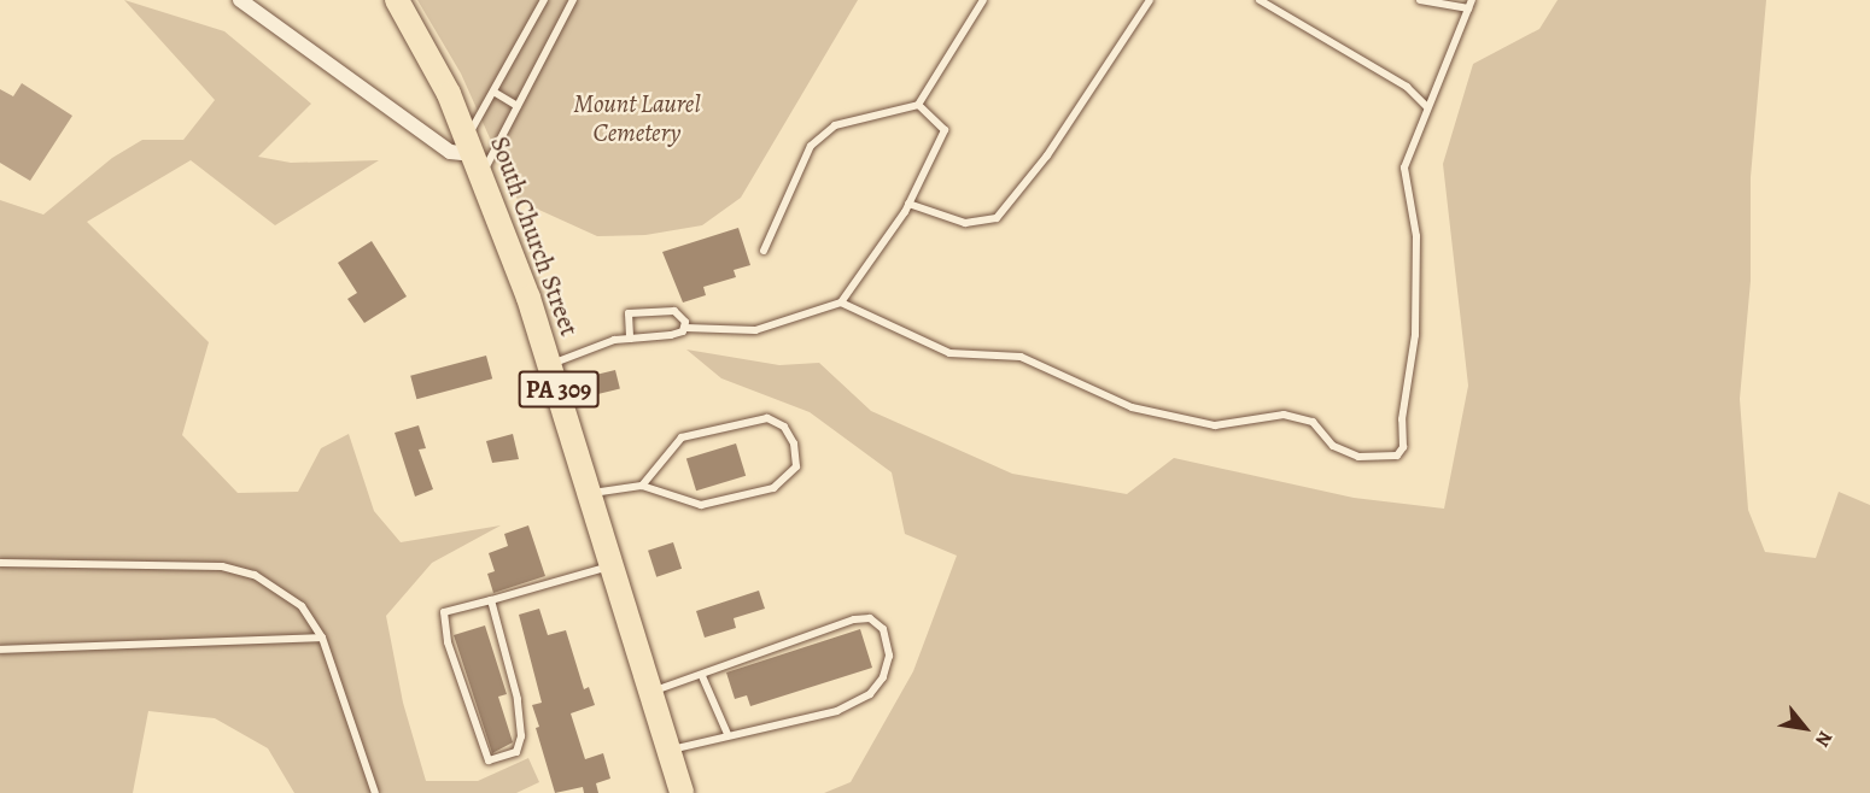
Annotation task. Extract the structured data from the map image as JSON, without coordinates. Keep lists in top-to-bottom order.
{
  "streets": {
    "highway": ["South Church Street", "PA 309"]
  },
  "parks": ["Mount Laurel Cemetery"],
  "north": "bottom right"
}
